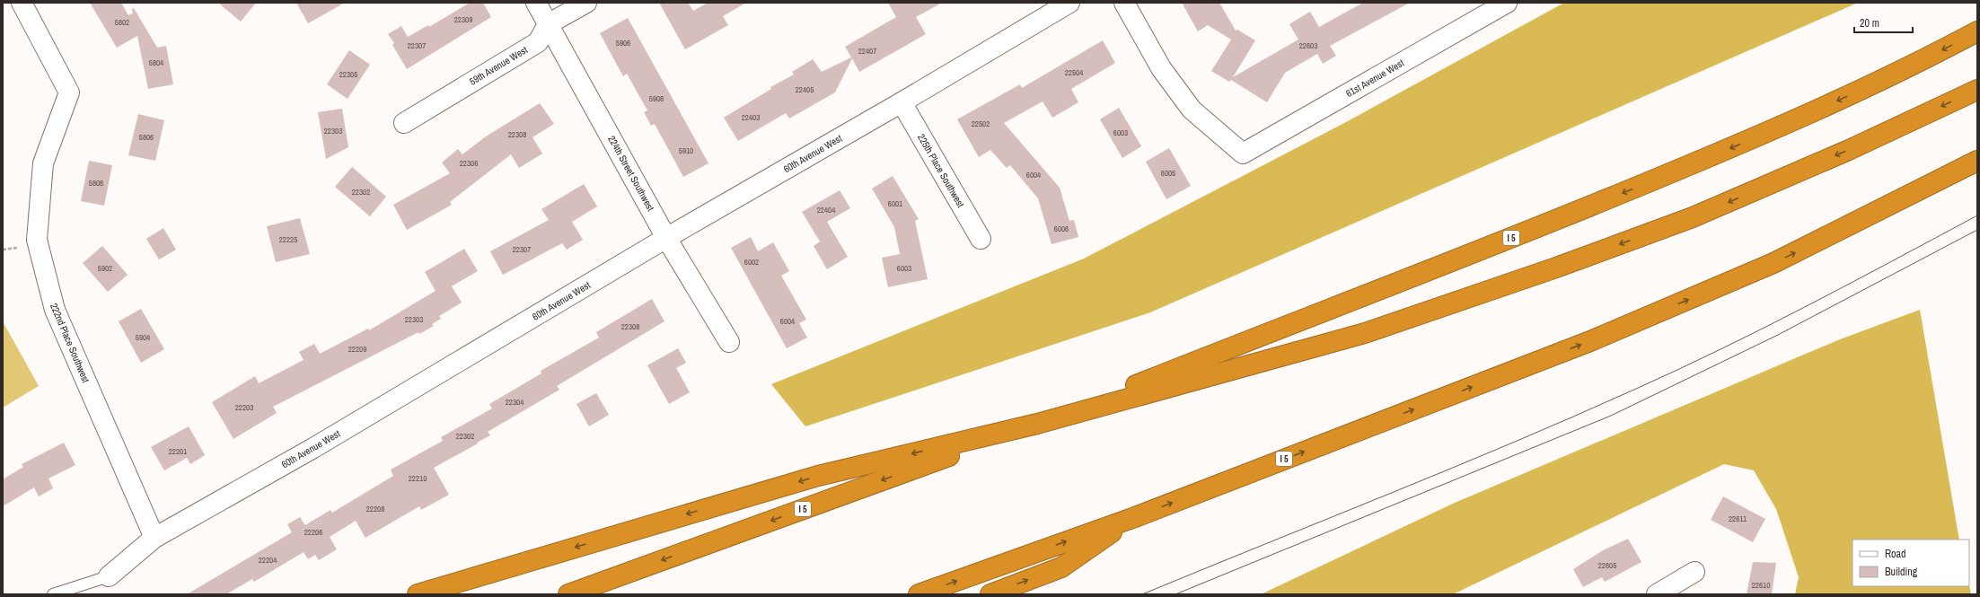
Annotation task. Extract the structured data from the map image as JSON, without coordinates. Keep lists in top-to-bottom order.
{
  "streets": {
    "highway": ["I 5"],
    "street": [
      "59th Avenue West",
      "61st Avenue West",
      "60th Avenue West",
      "225th Place Southwest",
      "224th Street Southwest",
      "222nd Place Southwest"
    ]
  },
  "crossings": [
    ["59th Avenue West", "224th Street Southwest"],
    ["60th Avenue West", "225th Place Southwest"],
    ["60th Avenue West", "224th Street Southwest"],
    ["60th Avenue West", "222nd Place Southwest"]
  ],
  "house_numbers": [
    "22309",
    "5802",
    "5906",
    "22307",
    "22603",
    "22407",
    "5804",
    "22504",
    "22305",
    "22405",
    "5908",
    "22403",
    "22502",
    "22303",
    "6003",
    "22308",
    "5806",
    "5910",
    "22306",
    "6005",
    "6004",
    "5808",
    "22302",
    "6001",
    "22404",
    "6006",
    "22225",
    "22307",
    "6002",
    "5902",
    "6003",
    "22303",
    "6004",
    "22308",
    "5904",
    "22209",
    "22304",
    "22203",
    "22302",
    "22201",
    "22210",
    "22208",
    "22611",
    "22206",
    "22204",
    "22605",
    "22610"
  ],
  "legend": ["Road", "Building"],
  "scale_bar": "20 m"
}
